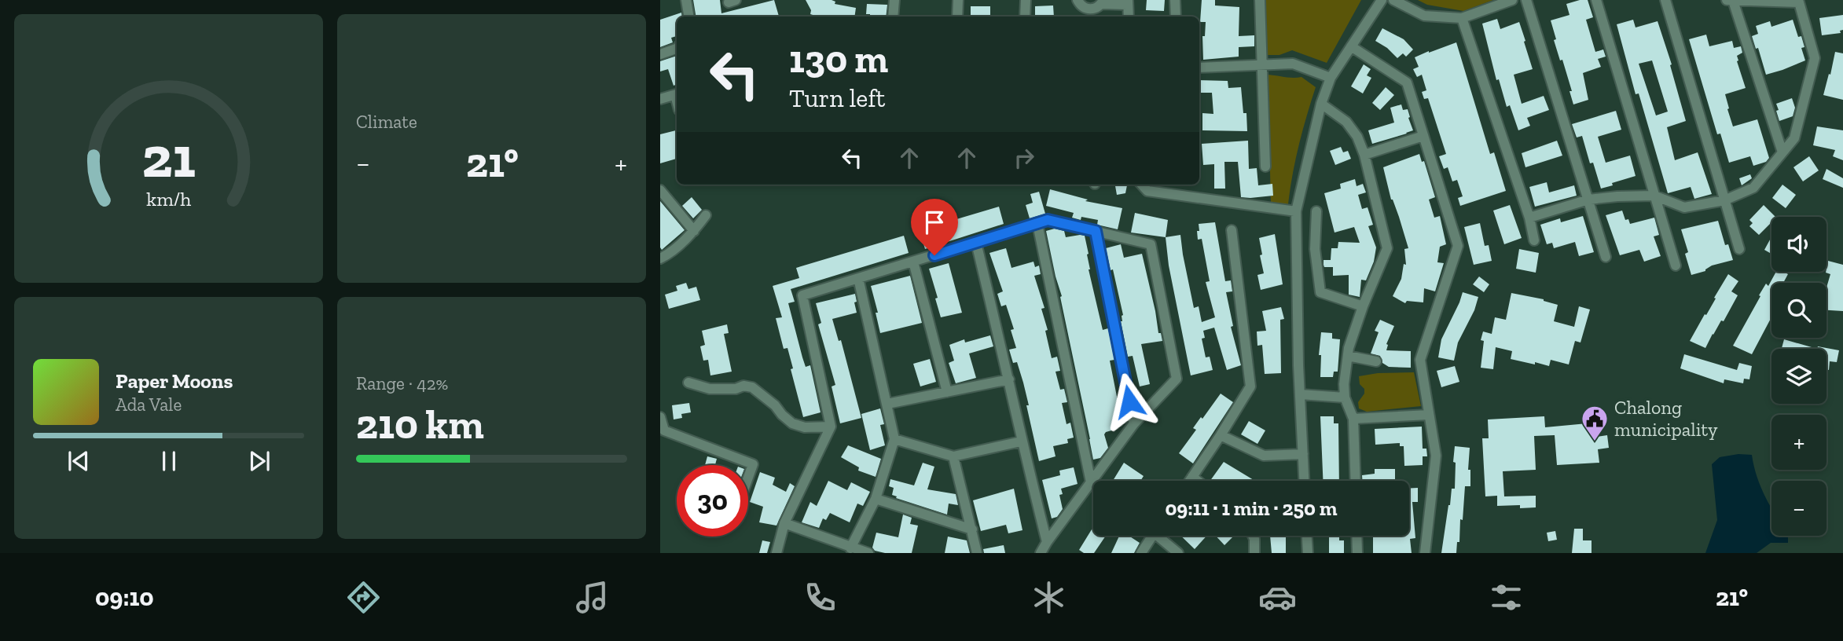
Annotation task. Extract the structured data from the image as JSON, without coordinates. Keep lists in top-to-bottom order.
{
  "places": {
    "public building": ["Chalong municipality"]
  },
  "page": {
    "tile": [
      "Climate",
      ["Range · 42%", "210 km"]
    ],
    "turn": ["130 m", "Turn left"],
    "heat": ["−", "21°", "+"],
    "map_buttons": ["+", "−"],
    "song": ["Paper Moons", "Ada Vale"],
    "limit": "30",
    "trip": "09:11 · 1 min · 250 m",
    "tabs": ["09:10", "21°"],
    "gauge": ["21", "km/h"]
  }
}
